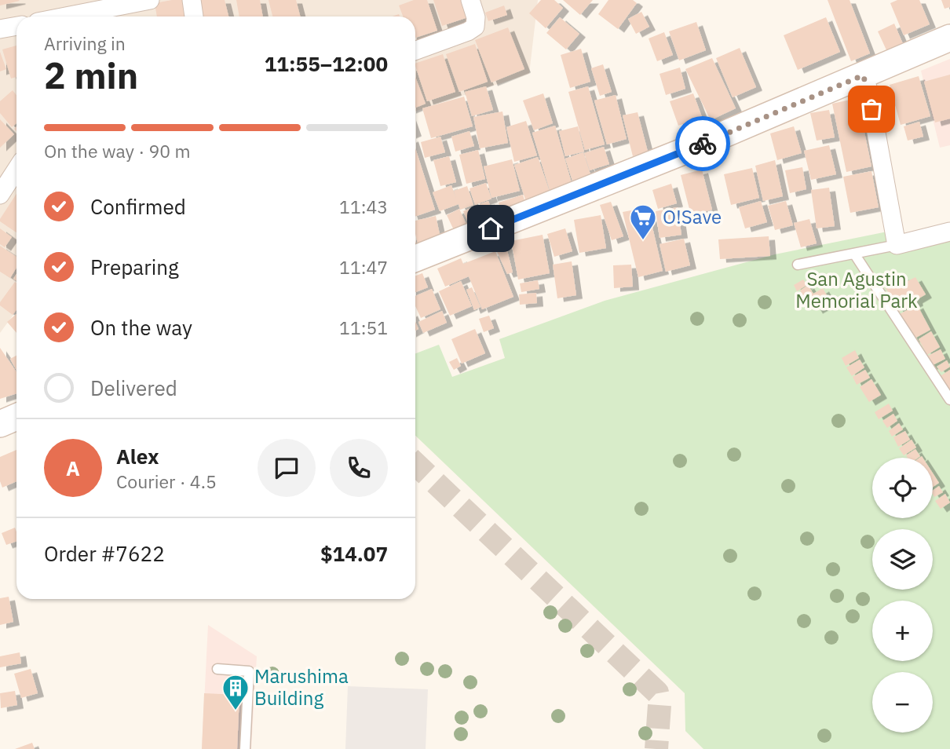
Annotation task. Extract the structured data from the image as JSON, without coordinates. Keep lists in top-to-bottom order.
{
  "parks": ["San Agustin Memorial Park"],
  "places": {
    "supermarket": ["O!Save"],
    "building": ["Marushima Building"]
  },
  "page": {
    "heading": ["2 min", "Arriving in", "11:55–12:00"],
    "panel": [
      "Alex",
      "Courier · 4.5",
      "Order #7622",
      "$14.07"
    ],
    "bar": "On the way · 90 m",
    "list": [
      ["Confirmed", "11:43"],
      ["Preparing", "11:47"],
      ["On the way", "11:51"],
      "Delivered"
    ],
    "round": "A",
    "map_buttons": ["+", "−"]
  }
}
